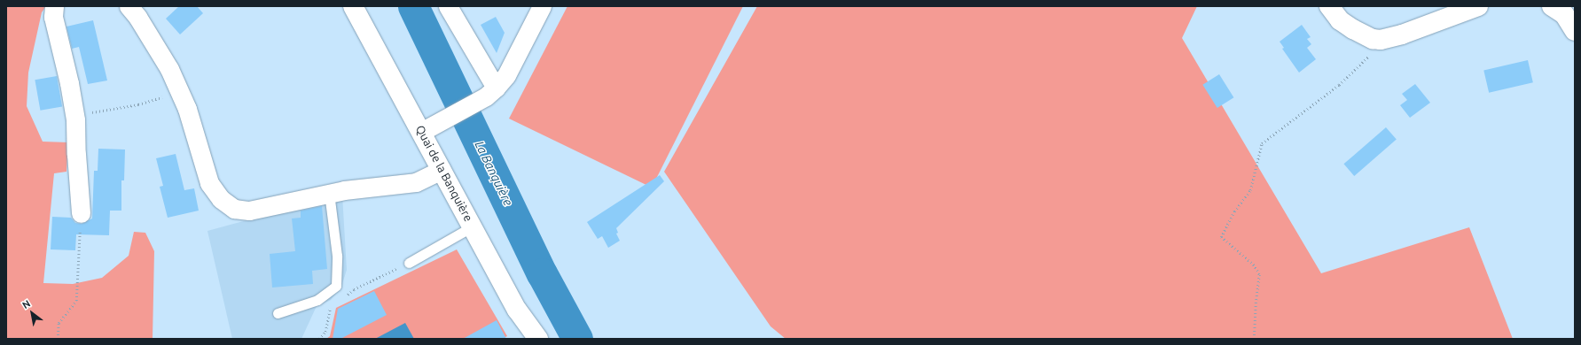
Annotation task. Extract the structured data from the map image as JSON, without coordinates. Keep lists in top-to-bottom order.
{
  "streets": {
    "street": ["Quai de la Banquière"]
  },
  "water": ["La Banquière"],
  "north": "top left"
}
